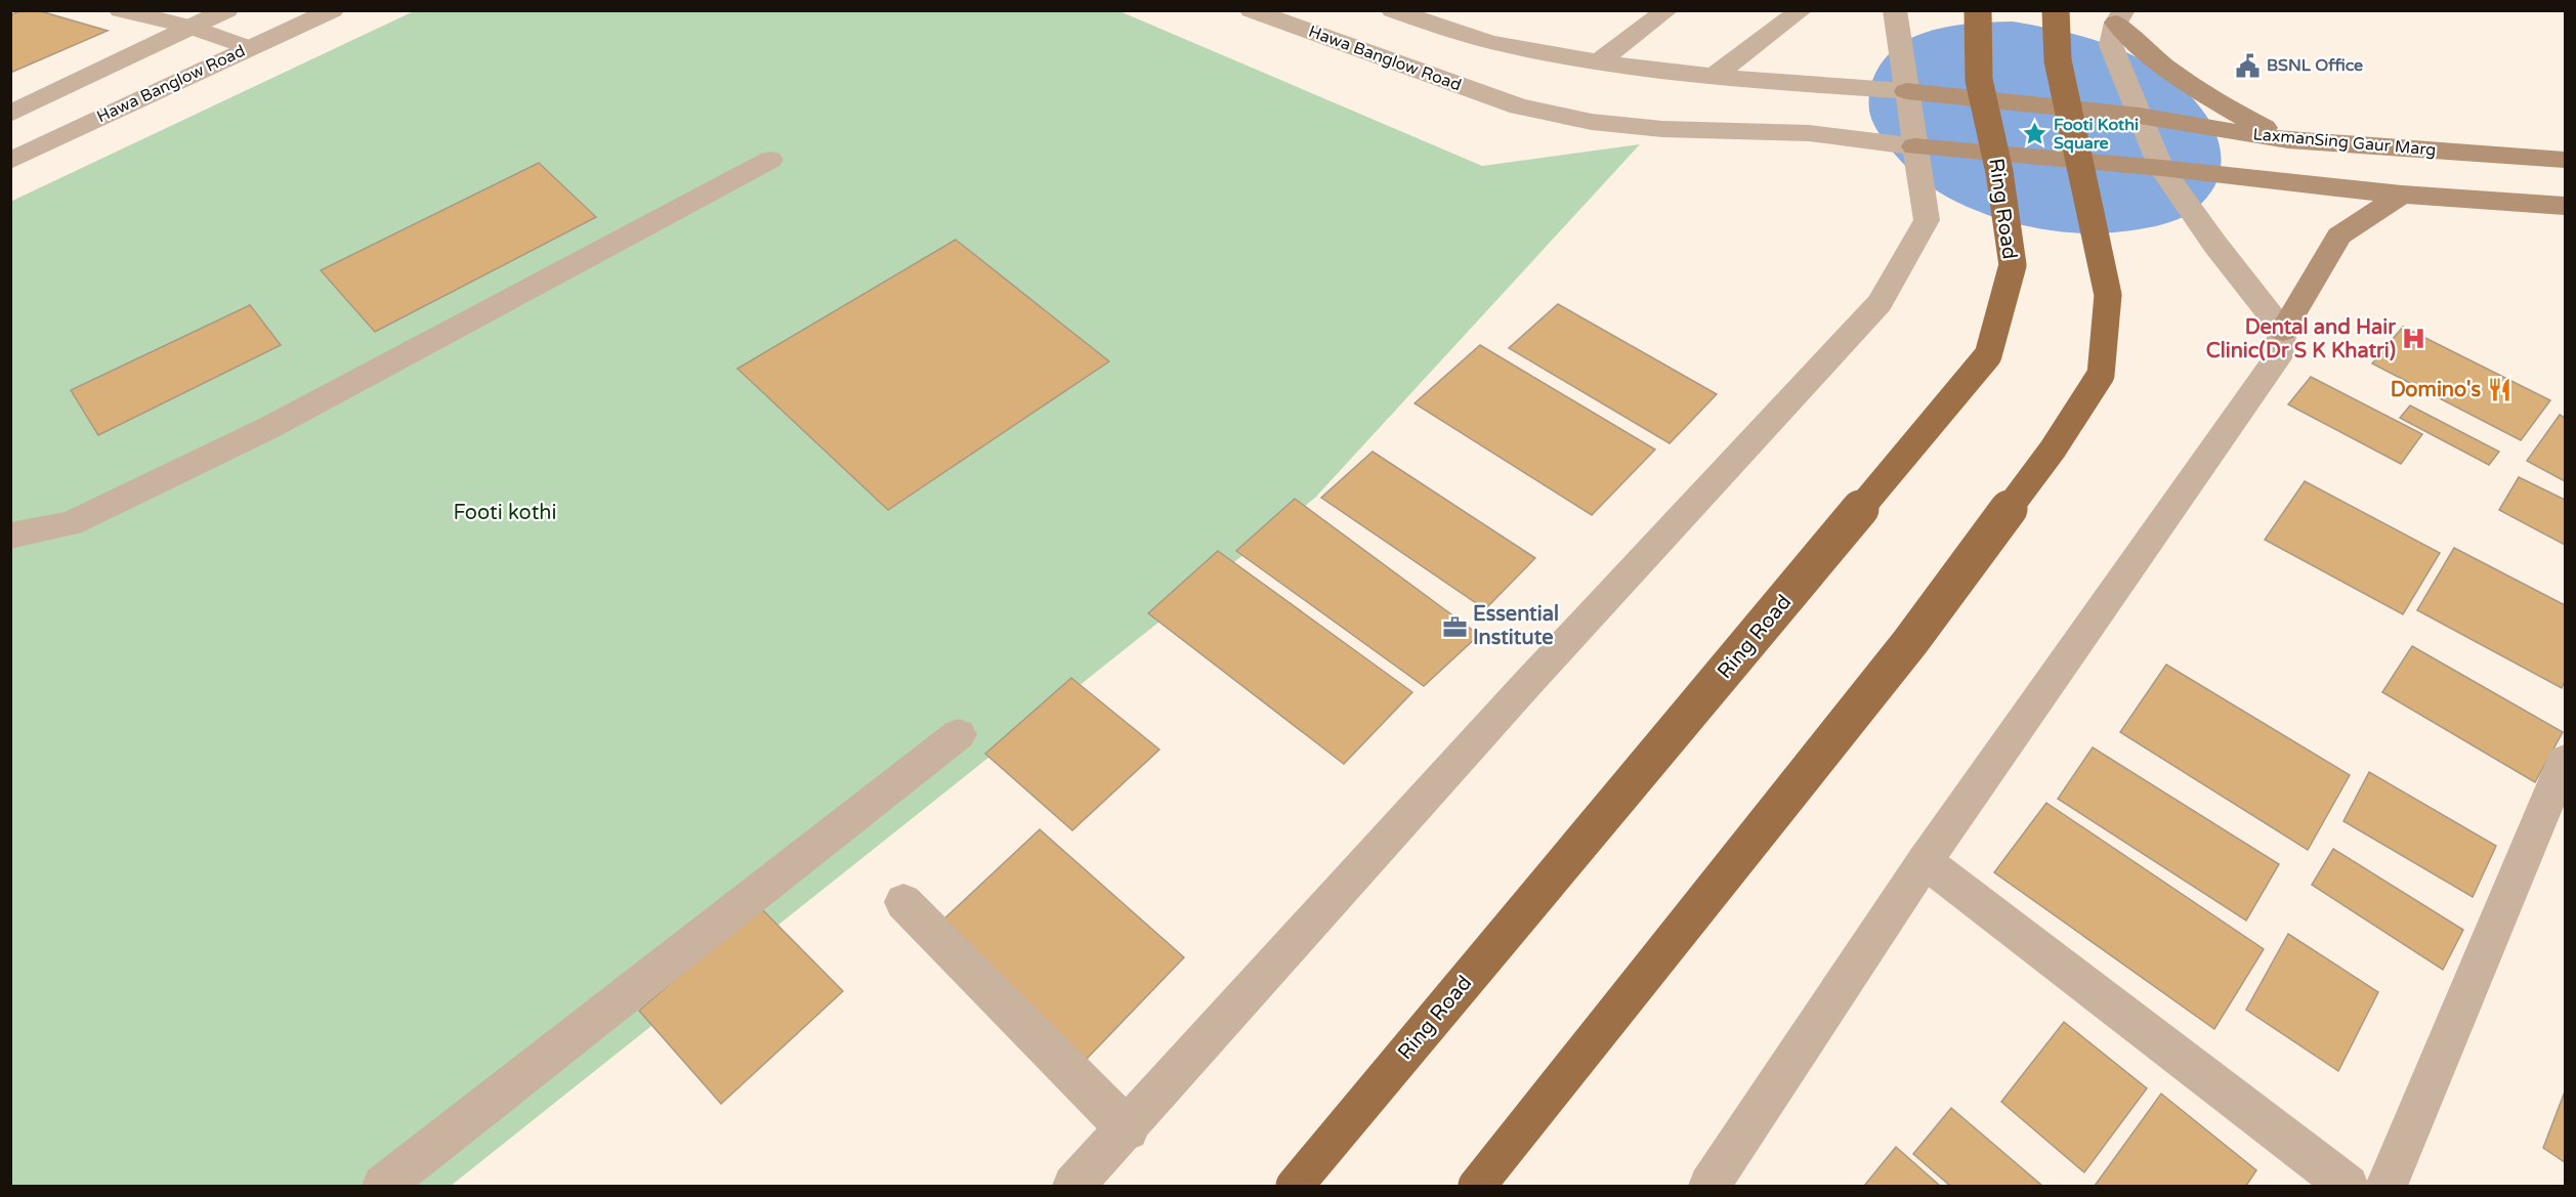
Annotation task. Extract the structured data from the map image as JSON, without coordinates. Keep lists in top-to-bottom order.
{
  "streets": {
    "highway": ["Ring Road"],
    "main road": ["LaxmanSing Gaur Marg"],
    "street": ["Hawa Banglow Road"]
  },
  "parks": ["Footi kothi"],
  "places": {
    "public building": ["BSNL Office"],
    "place": ["Footi Kothi Square"],
    "hospital": ["Dental and Hair Clinic(Dr S K Khatri)"],
    "restaurant": ["Domino's"],
    "office": ["Essential Institute"]
  }
}
